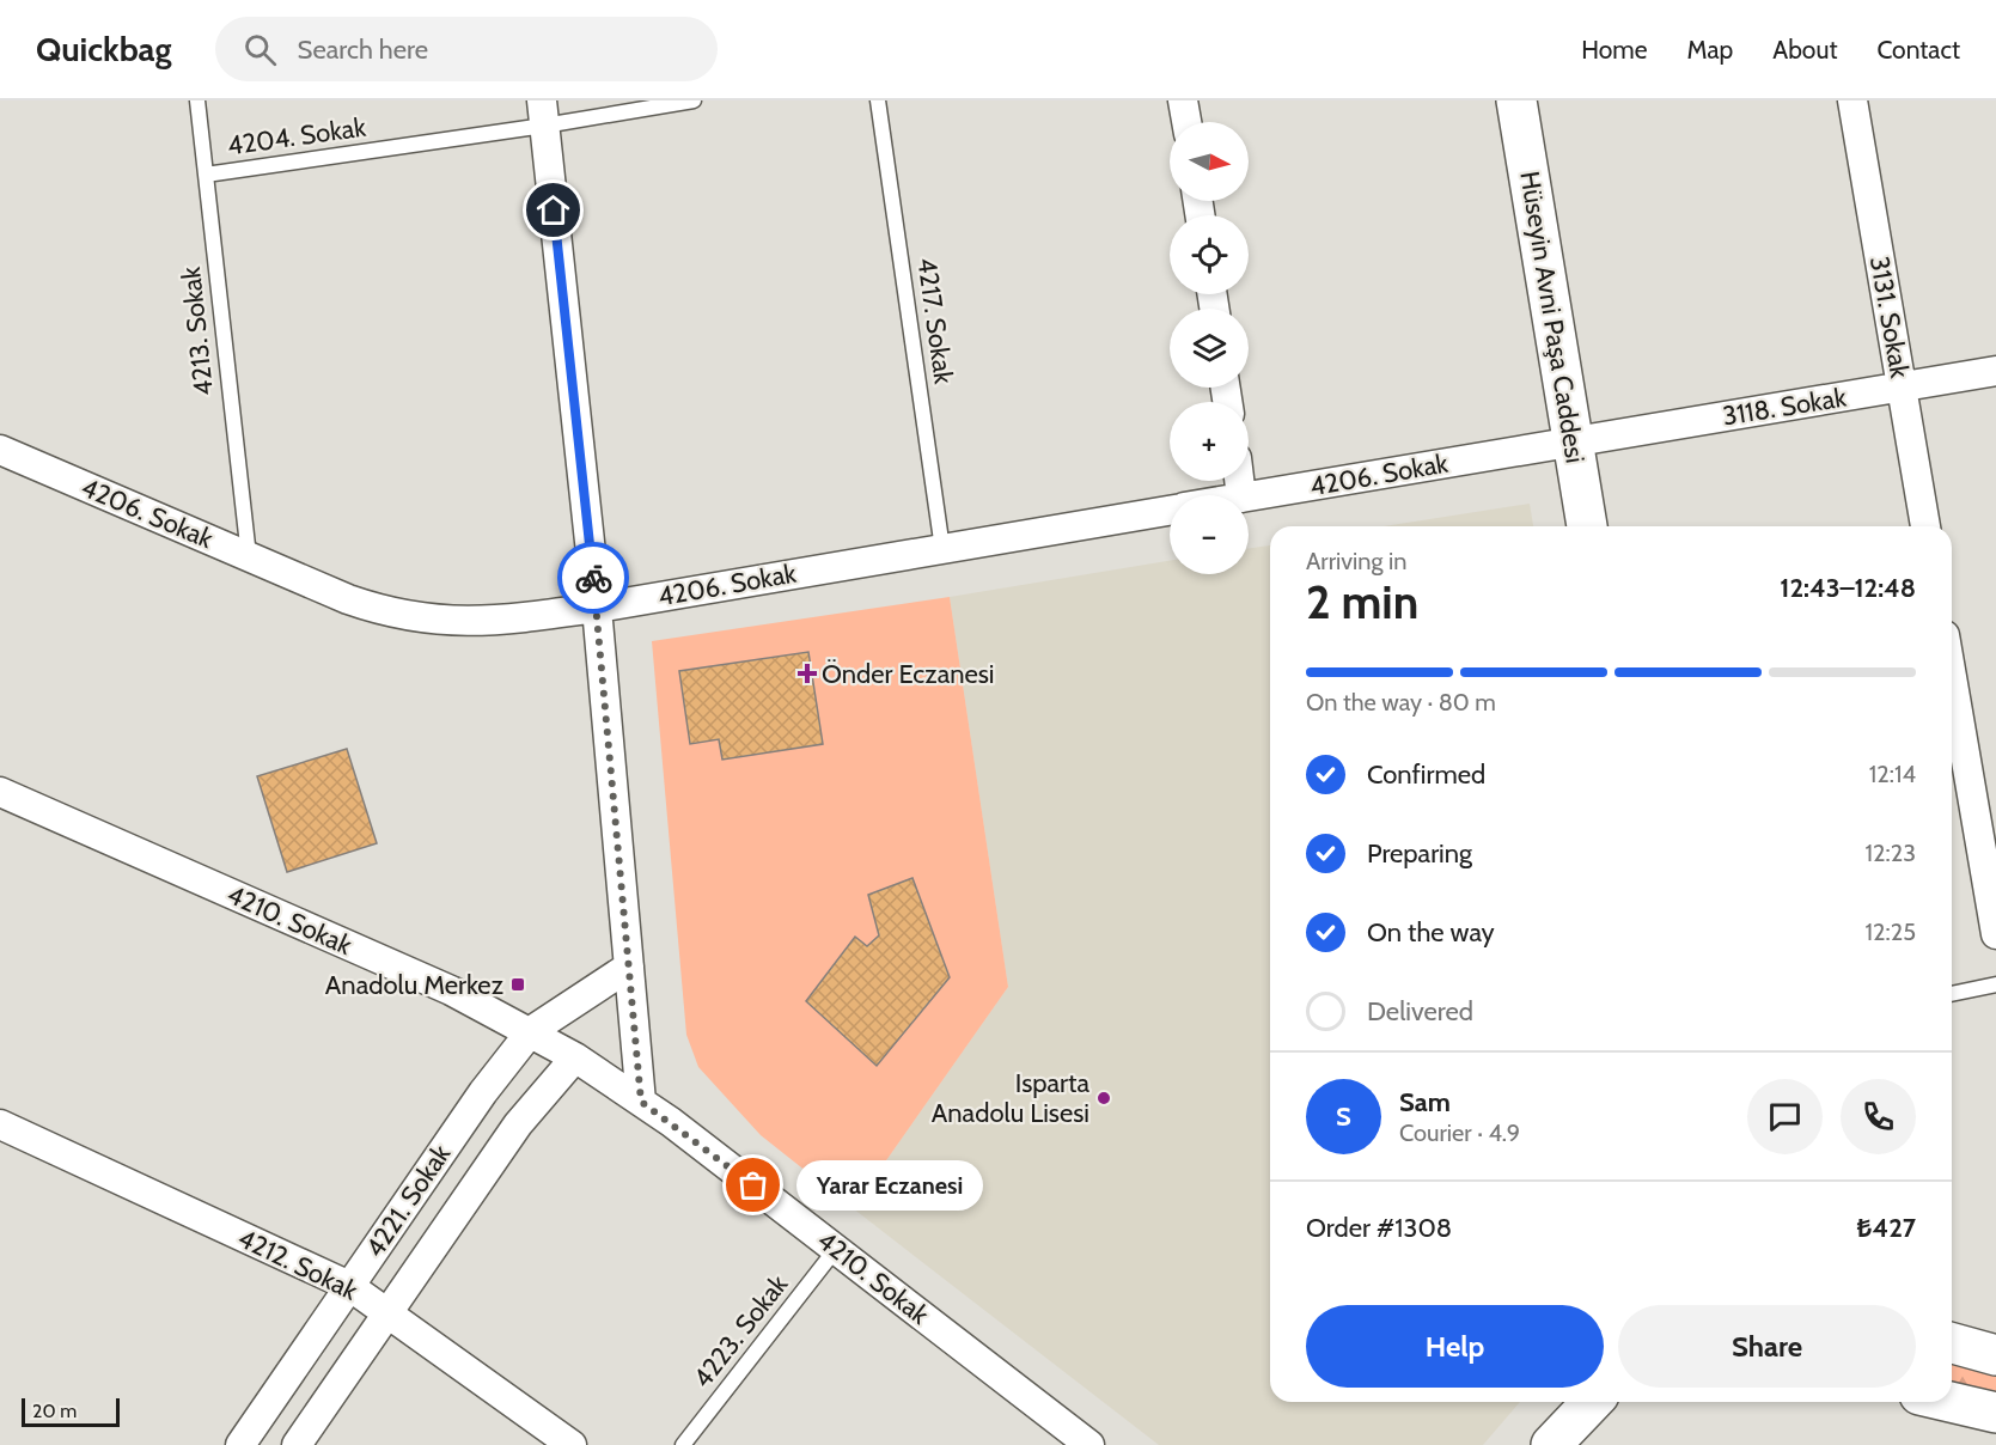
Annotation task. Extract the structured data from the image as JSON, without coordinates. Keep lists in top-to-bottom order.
{
  "streets": {
    "main road": ["Hüseyin Avni Paşa Caddesi"],
    "street": [
      "3131. Sokak",
      "3118. Sokak",
      "4206. Sokak",
      "4210. Sokak",
      "4221. Sokak",
      "4212. Sokak"
    ],
    "lane": [
      "4204. Sokak",
      "4217. Sokak",
      "4213. Sokak",
      "4223. Sokak"
    ]
  },
  "crossings": [
    ["4204. Sokak", "4213. Sokak"],
    ["Hüseyin Avni Paşa Caddesi", "3118. Sokak"],
    ["Hüseyin Avni Paşa Caddesi", "4206. Sokak"],
    ["3131. Sokak", "3118. Sokak"],
    ["4217. Sokak", "4206. Sokak"],
    ["4213. Sokak", "4206. Sokak"],
    ["3118. Sokak", "4206. Sokak"],
    ["4210. Sokak", "4221. Sokak"],
    ["4210. Sokak", "4223. Sokak"],
    ["4221. Sokak", "4212. Sokak"]
  ],
  "places": {
    "health": ["Önder Eczanesi"],
    "transit": ["Anadolu Merkez"],
    "other": ["Isparta Anadolu Lisesi", "Yarar Eczanesi"]
  },
  "scale_bar": "20 m",
  "north": "right",
  "page": {
    "header": "Quickbag",
    "search": "Search here",
    "nav": [
      "Home",
      "Map",
      "About",
      "Contact"
    ],
    "map_buttons": ["+", "−"],
    "heading": ["2 min", "Arriving in", "12:43–12:48"],
    "panel": [
      "Sam",
      "Courier · 4.9",
      "Order #1308",
      "₺427"
    ],
    "bar": "On the way · 80 m",
    "list": [
      ["Confirmed", "12:14"],
      ["Preparing", "12:23"],
      ["On the way", "12:25"],
      "Delivered"
    ],
    "round": "S",
    "bubble": "Yarar Eczanesi",
    "buttons": ["Help", "Share"],
    "scale": "20 m"
  }
}
